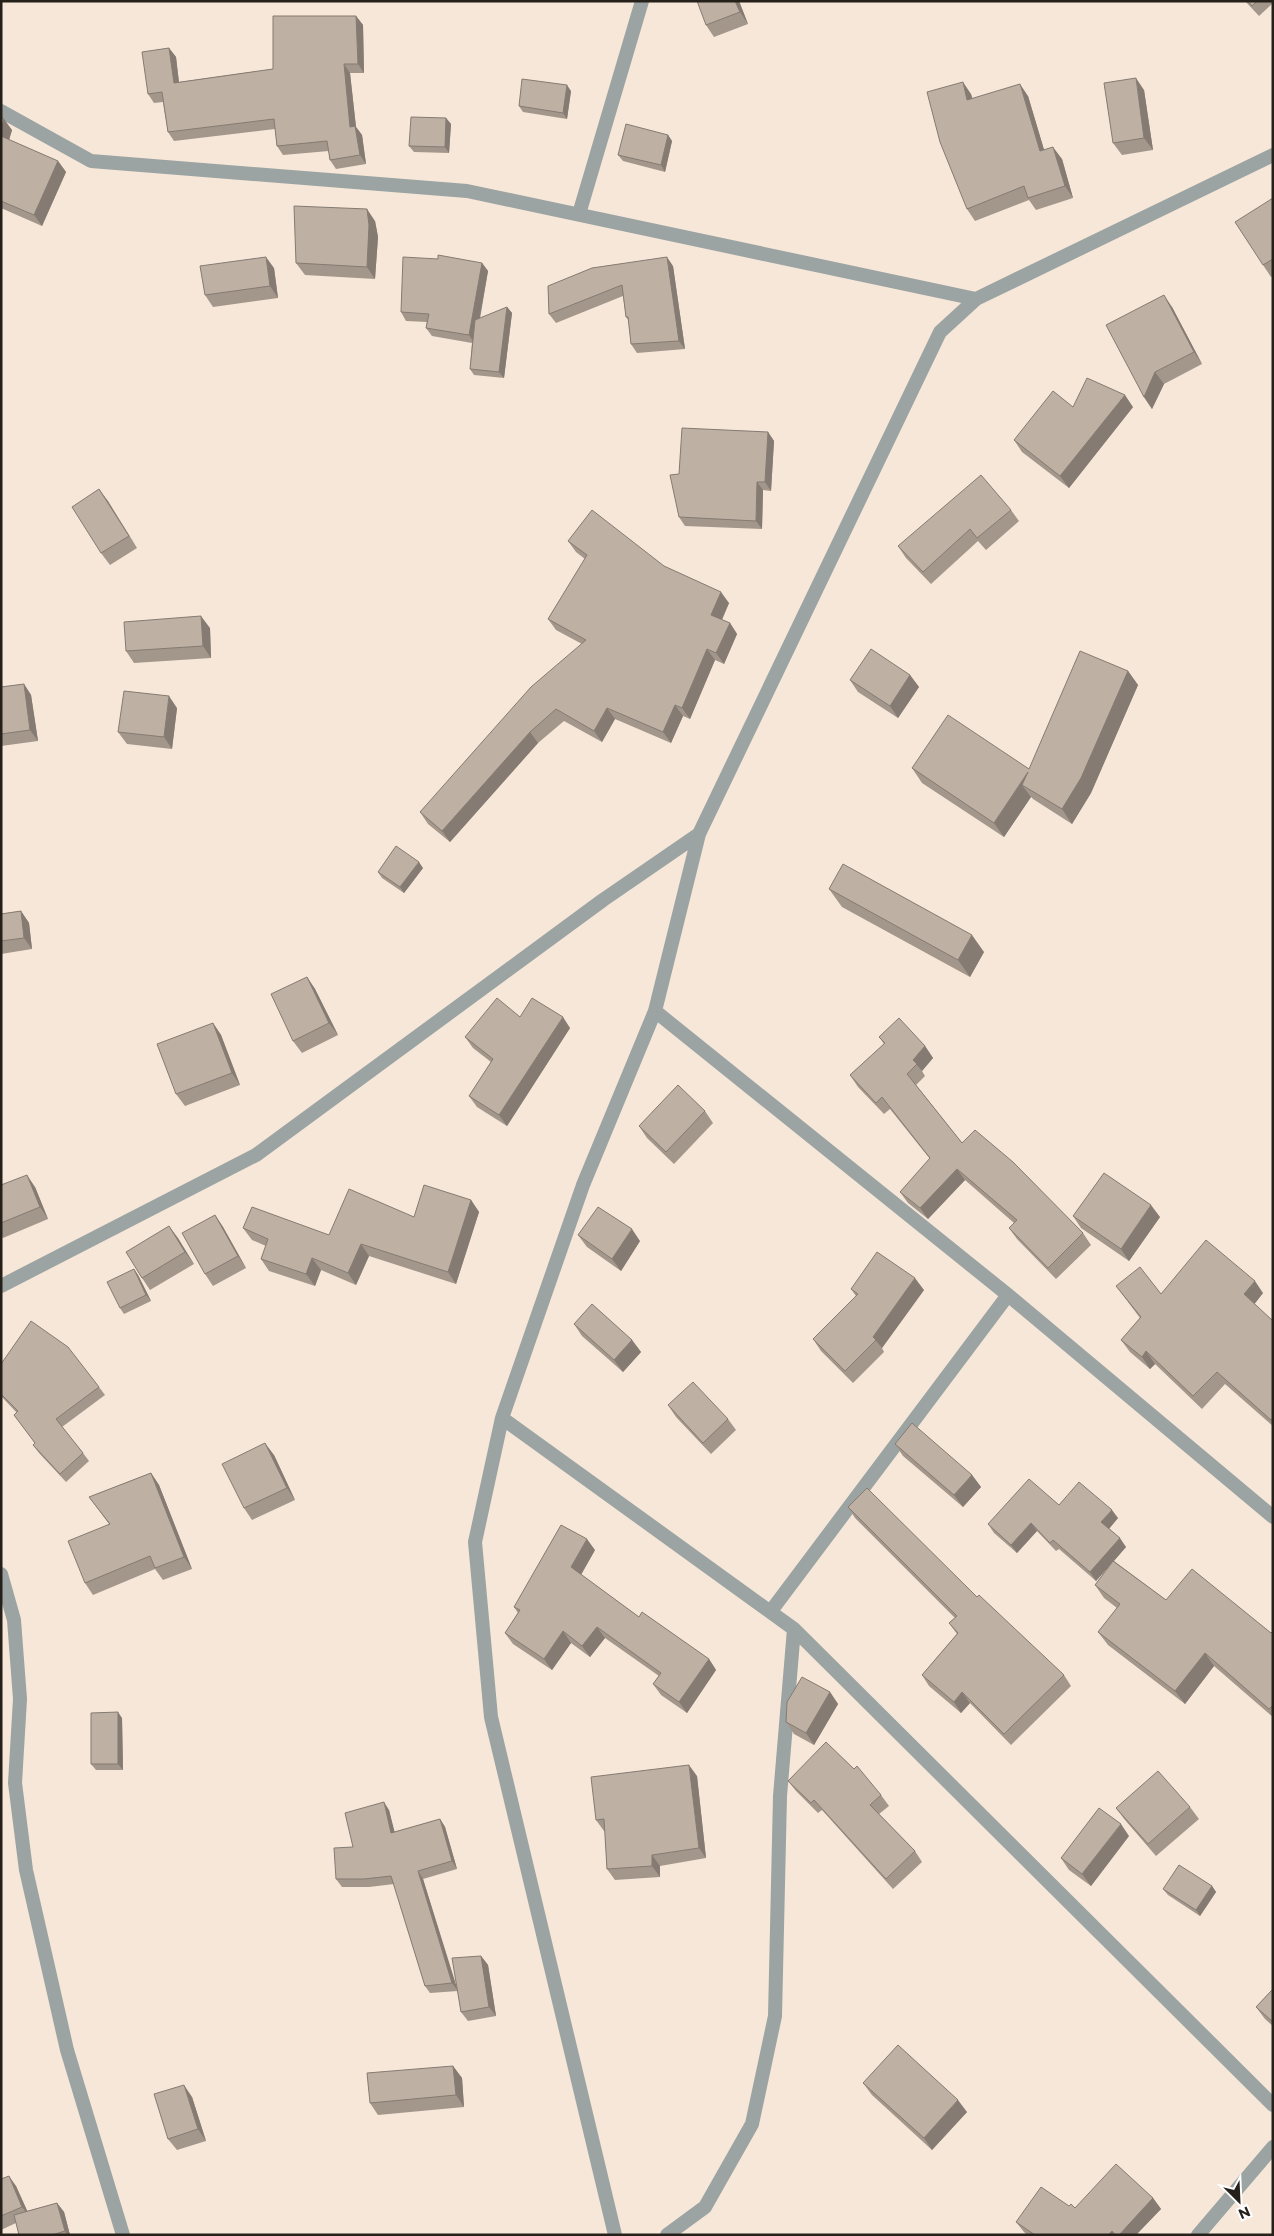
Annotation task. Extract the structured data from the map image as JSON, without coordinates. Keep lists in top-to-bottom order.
{
  "north": "bottom right"
}
